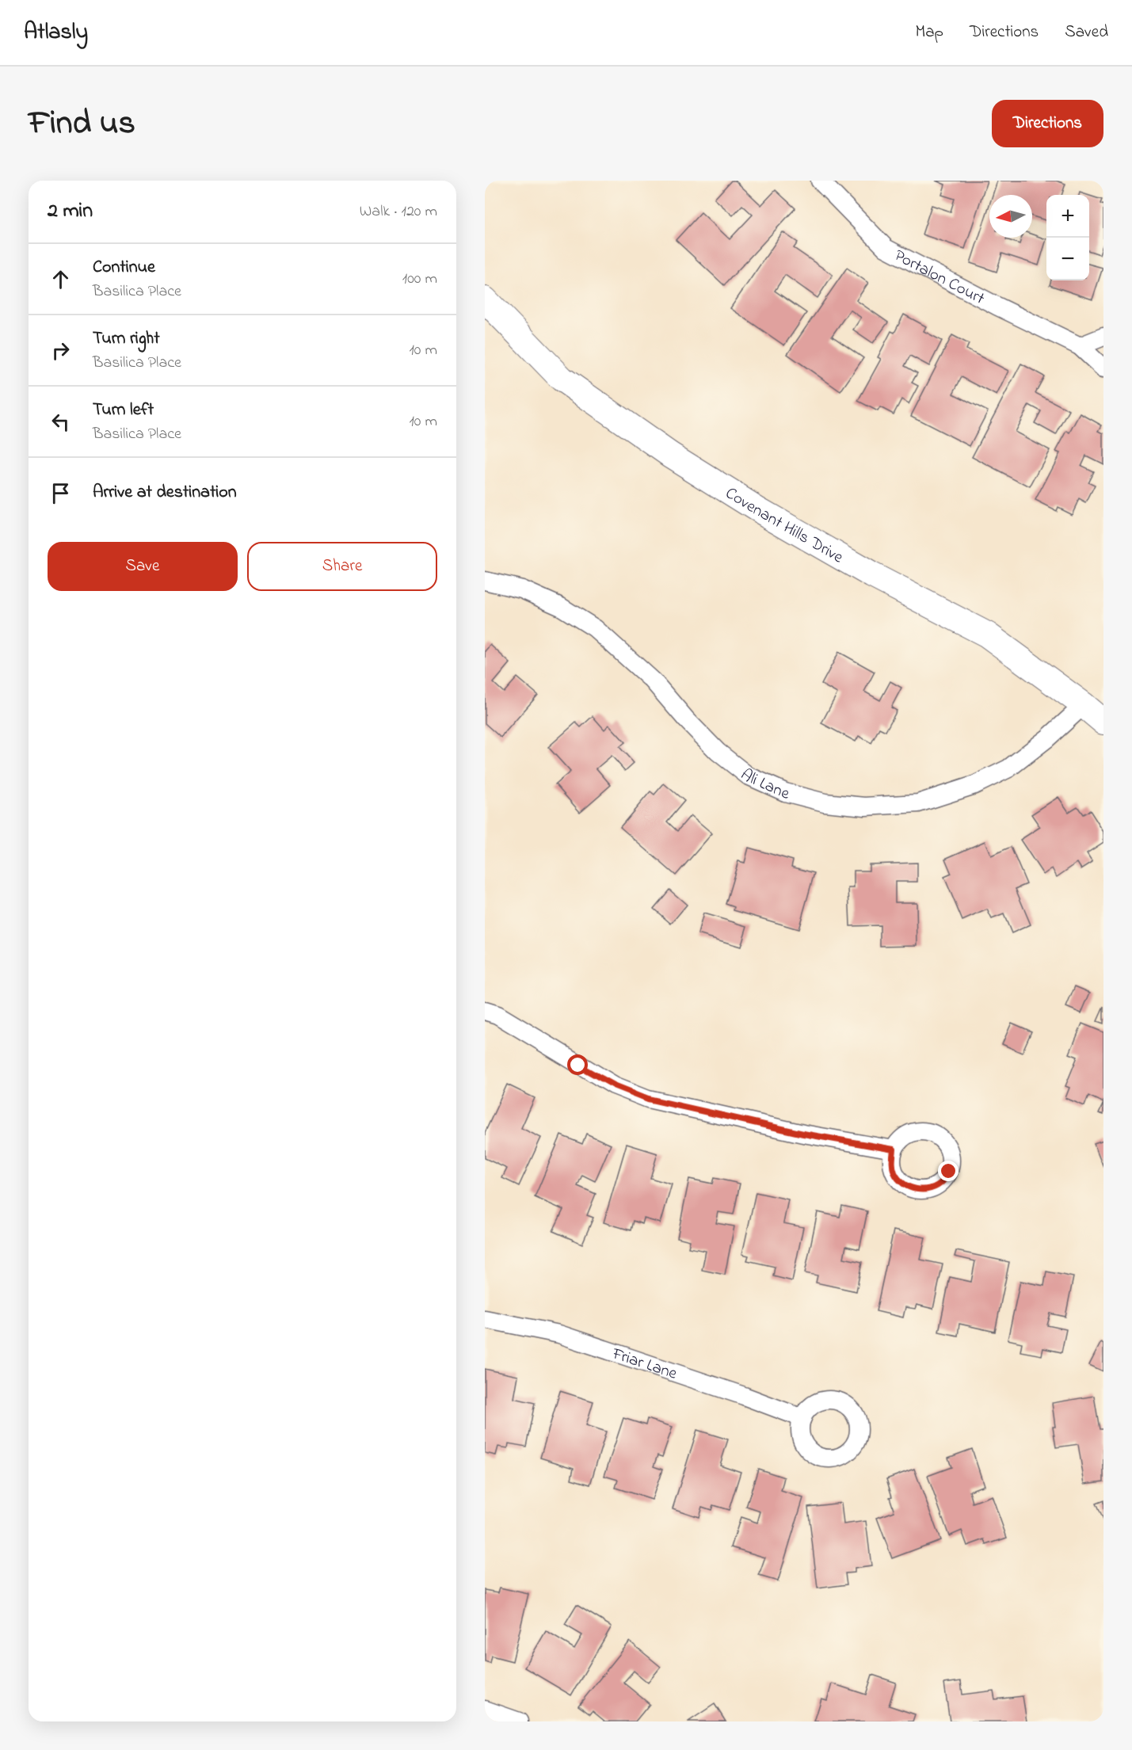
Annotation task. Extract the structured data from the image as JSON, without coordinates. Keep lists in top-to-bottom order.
{
  "streets": {
    "street": [
      "Portalon Court",
      "Covenant Hills Drive",
      "Ali Lane",
      "Friar Lane"
    ]
  },
  "crossings": [
    ["Covenant Hills Drive", "Ali Lane"]
  ],
  "north": "left",
  "page": {
    "header": "Atlasly",
    "nav": ["Map", "Directions", "Saved"],
    "title": "Find us",
    "buttons": [
      "Directions",
      ["Save", "Share"]
    ],
    "heading": ["2 min", "Walk · 120 m"],
    "map_buttons": ["+", "−"],
    "list": [
      ["Continue", "Basilica Place", "100 m"],
      ["Turn right", "Basilica Place", "10 m"],
      ["Turn left", "Basilica Place", "10 m"],
      "Arrive at destination"
    ]
  }
}
